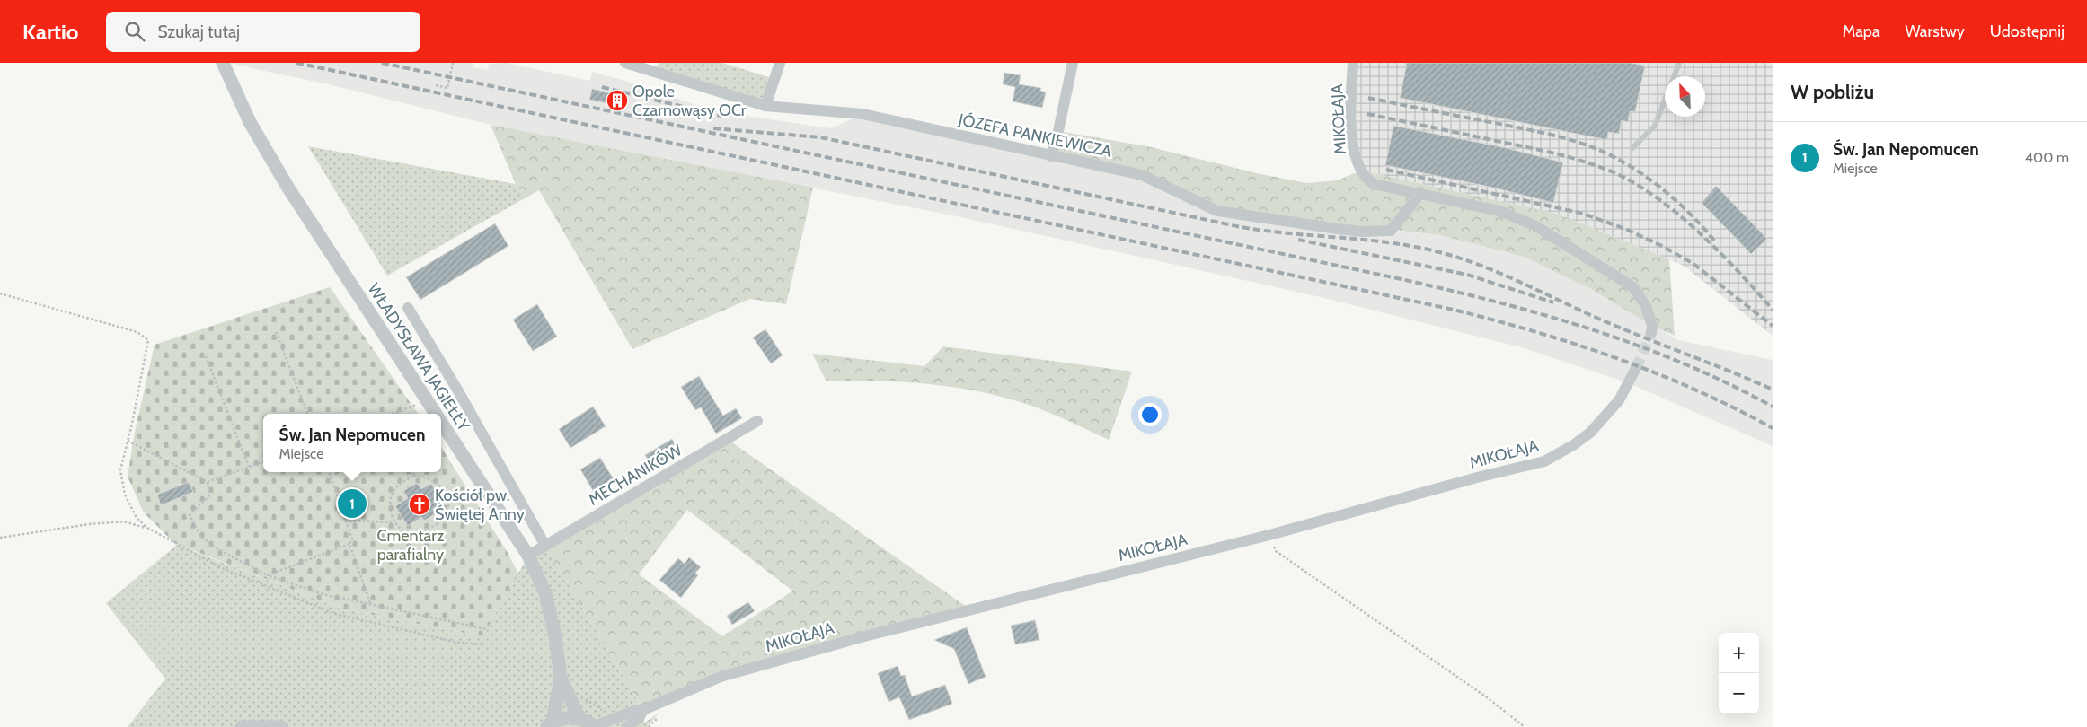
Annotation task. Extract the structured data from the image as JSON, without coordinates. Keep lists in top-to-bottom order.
{
  "streets": {
    "street": [
      "MIKOŁAJA",
      "JÓZEFA PANKIEWICZA",
      "WŁADYSŁAWA JAGIEŁŁY",
      "MECHANIKÓW"
    ]
  },
  "crossings": [
    ["MIKOŁAJA", "JÓZEFA PANKIEWICZA"],
    ["WŁADYSŁAWA JAGIEŁŁY", "MECHANIKÓW"]
  ],
  "parks": ["Cmentarz parafialny"],
  "places": {
    "building": ["Opole Czarnowąsy OCr"],
    "church": ["Kościół pw. Świętej Anny"]
  },
  "north": "top left",
  "page": {
    "header": "Kartio",
    "search": "Szukaj tutaj",
    "nav": ["Mapa", "Warstwy", "Udostępnij"],
    "heading": "W pobliżu",
    "list": [
      {
        "mark": "1",
        "name": "Św. Jan Nepomucen",
        "note": "Miejsce",
        "value": "400 m"
      }
    ],
    "popup": ["Św. Jan Nepomucen", "Miejsce"],
    "pins": "1",
    "map_buttons": ["+", "−"]
  }
}
